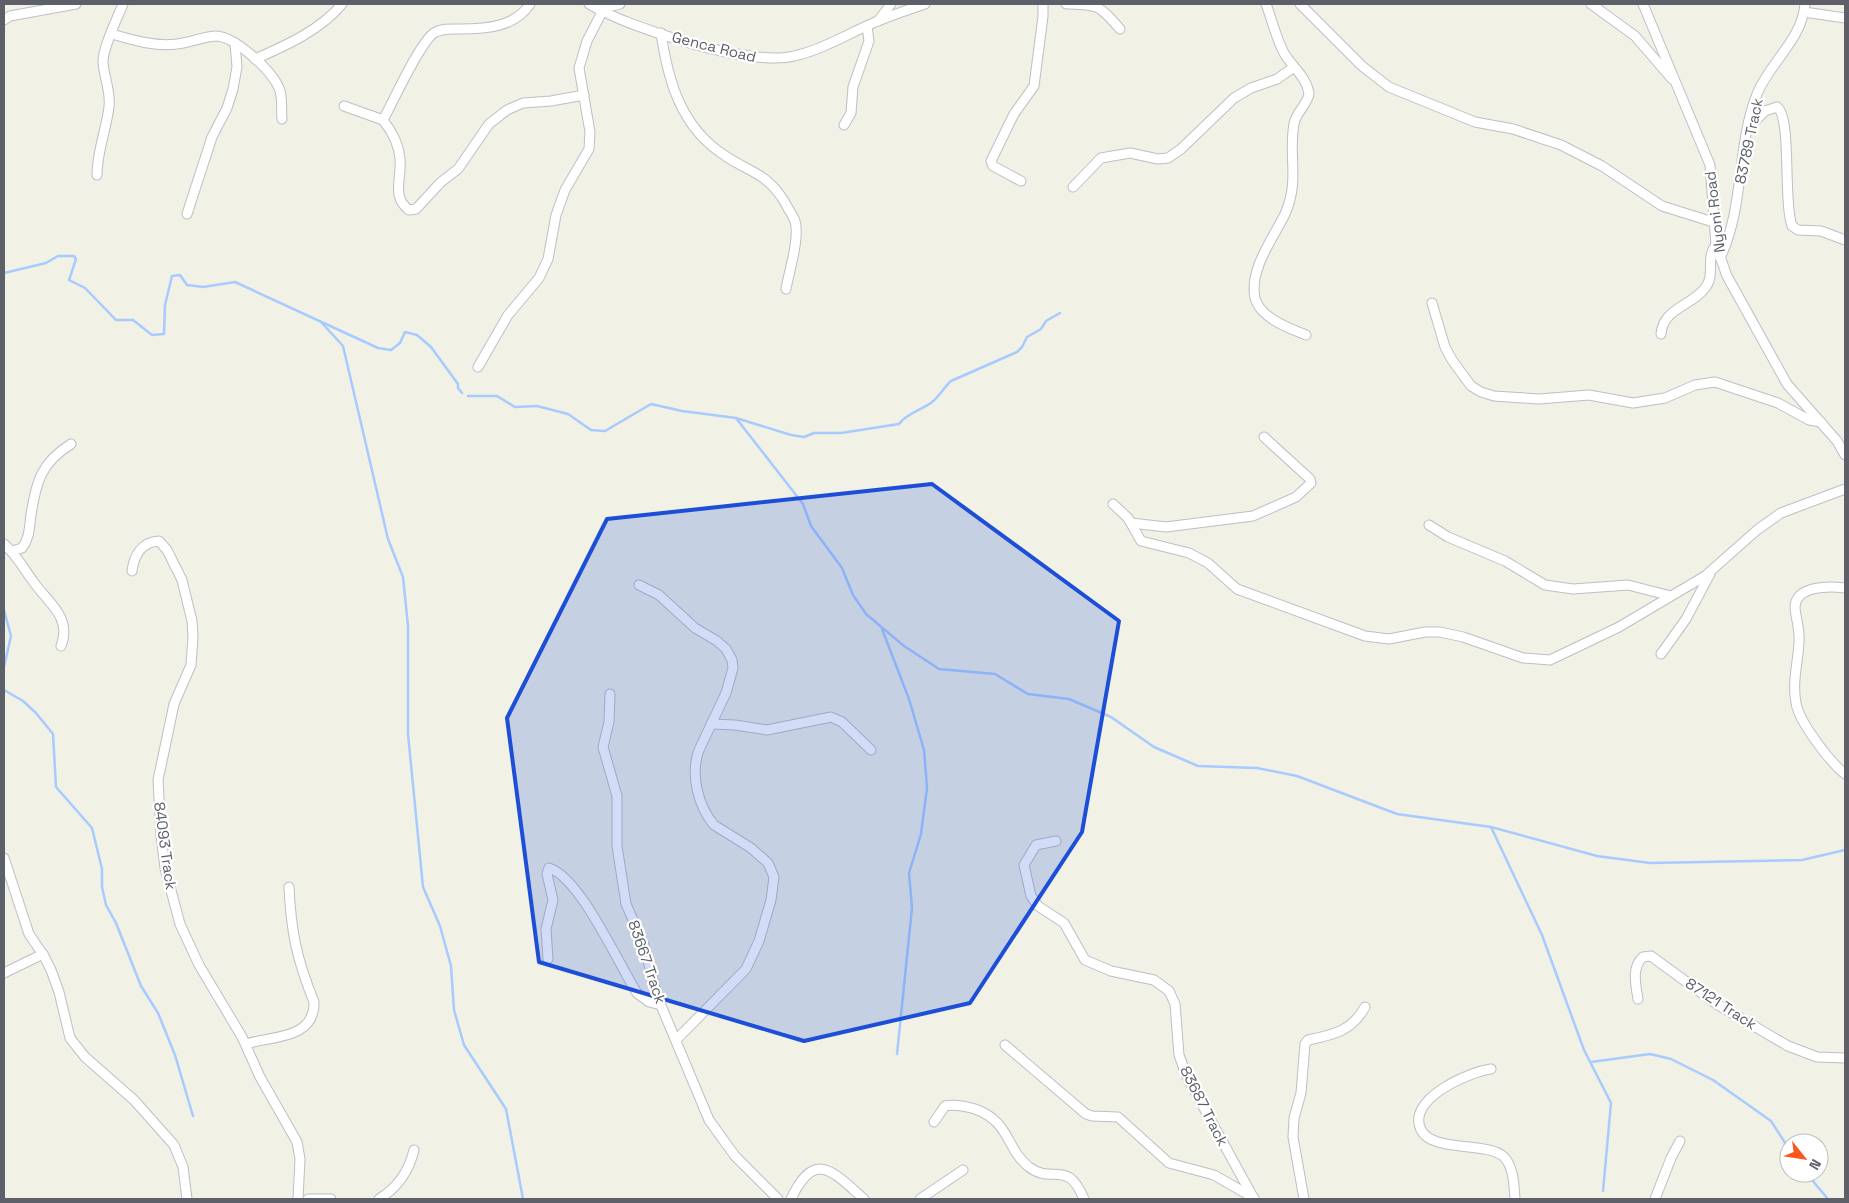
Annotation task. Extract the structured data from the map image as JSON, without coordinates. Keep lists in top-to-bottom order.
{
  "streets": {
    "street": [
      "Genca Road",
      "83789 Track",
      "Nyoni Road",
      "84093 Track",
      "83667 Track",
      "87121 Track",
      "83687 Track"
    ]
  },
  "crossings": [
    ["83789 Track", "Nyoni Road"]
  ],
  "north": "bottom right"
}
